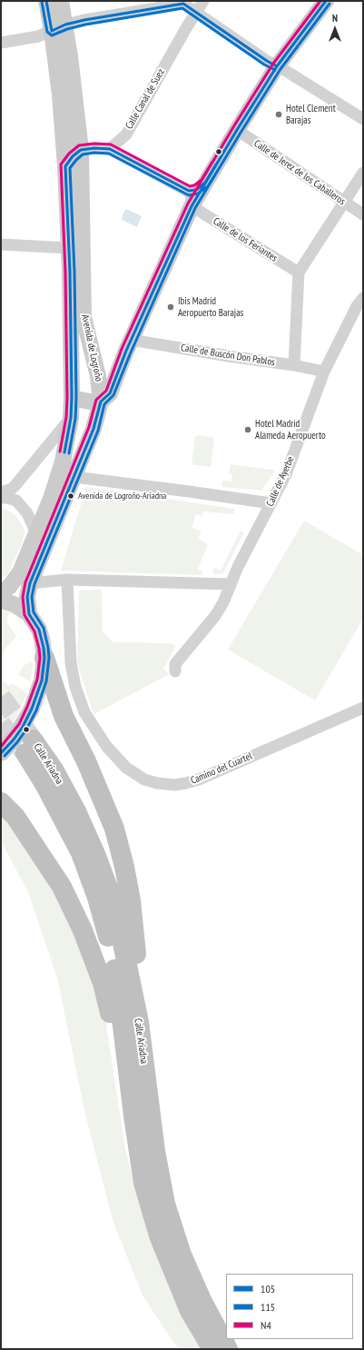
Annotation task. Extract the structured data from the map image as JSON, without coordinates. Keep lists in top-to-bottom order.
{
  "streets": {
    "highway": ["Calle Ariadna"],
    "main road": ["Avenida de Logroño"],
    "street": [
      "Calle Canal de Suez",
      "Calle de Jerez de los Caballeros",
      "Calle de los Feriantes",
      "Calle de Buscón Don Pablos",
      "Calle de Ayerbe",
      "Camino del Cuartel"
    ]
  },
  "crossings": [
    ["Calle Canal de Suez", "Calle de los Feriantes"],
    ["Calle de Buscón Don Pablos", "Calle de Ayerbe"]
  ],
  "places": [
    "Hotel Clement Barajas",
    "Ibis Madrid Aeropuerto Barajas",
    "Hotel Madrid Alameda Aeropuerto",
    "Avenida de Logroño-Ariadna"
  ],
  "lines": ["transit line 105", "transit line N4", "transit line 115"],
  "legend": ["105", "115", "N4"],
  "north": "top"
}
